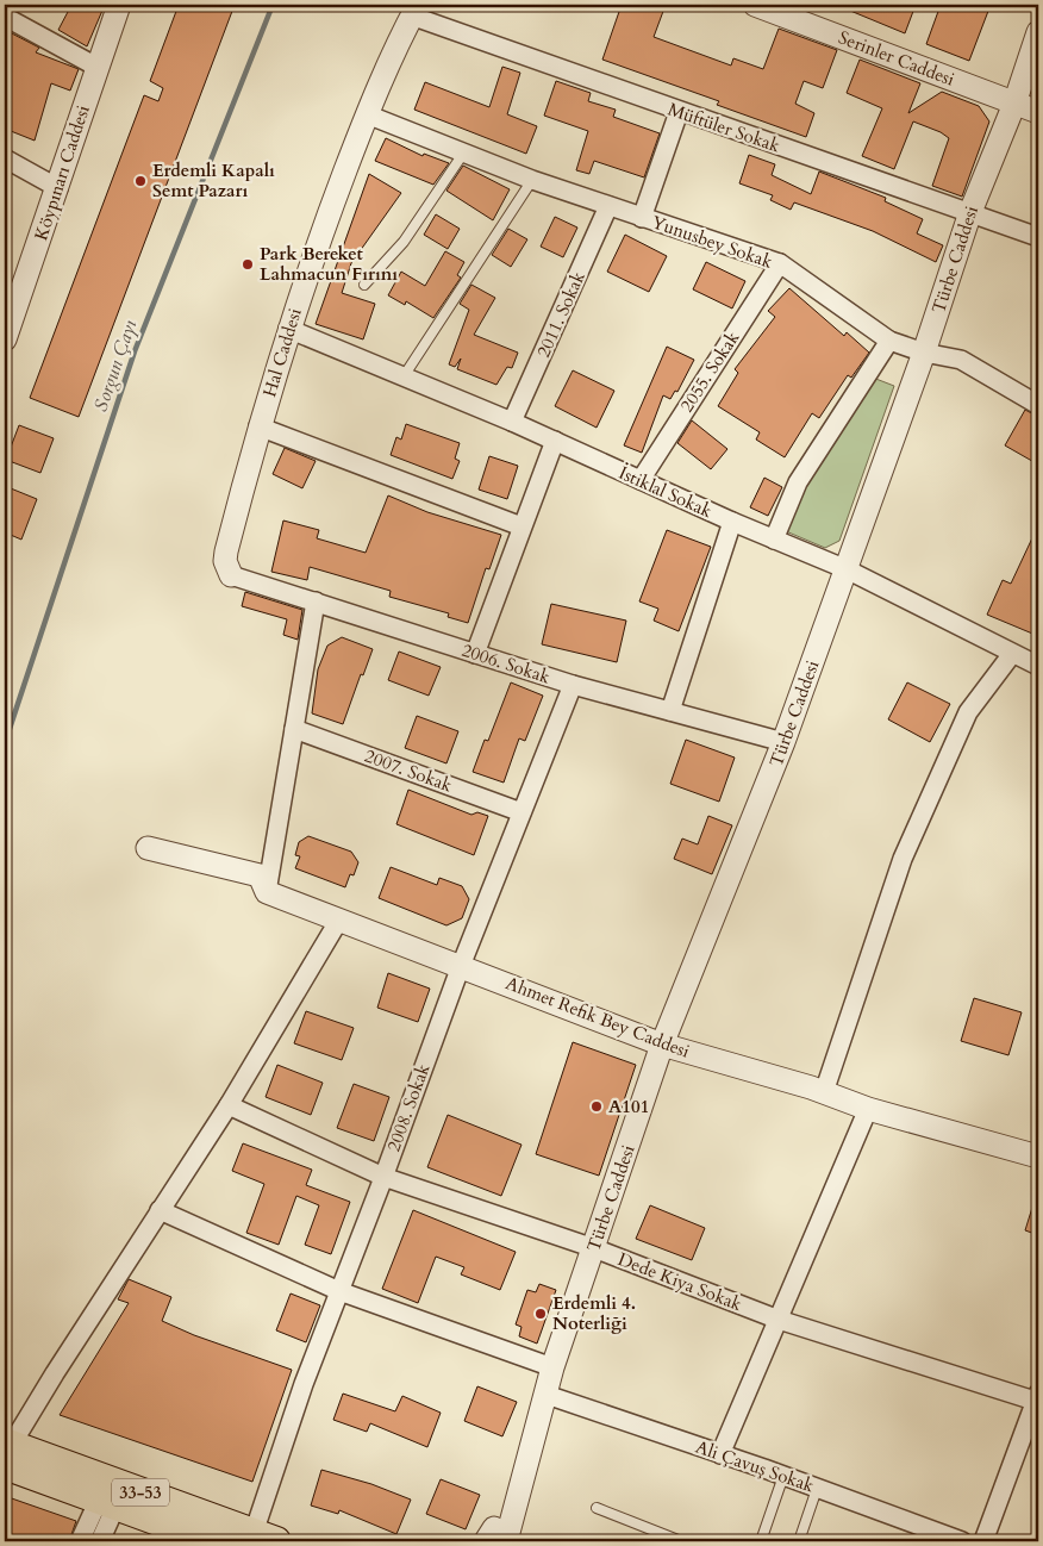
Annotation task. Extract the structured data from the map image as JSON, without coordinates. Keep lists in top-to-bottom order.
{
  "streets": {
    "main road": ["33-53"],
    "street": [
      "Serinler Caddesi",
      "Müftüler Sokak",
      "Köypınarı Caddesi",
      "Yunusbey Sokak",
      "Türbe Caddesi",
      "2011. Sokak",
      "Hal Caddesi",
      "2055. Sokak",
      "İstiklal Sokak",
      "2006. Sokak",
      "2007. Sokak",
      "Ahmet Refik Bey Caddesi",
      "2008. Sokak",
      "Dede Kiya Sokak",
      "Ali Çavuş Sokak"
    ]
  },
  "crossings": [
    ["Serinler Caddesi", "Türbe Caddesi"],
    ["Müftüler Sokak", "Türbe Caddesi"],
    ["Müftüler Sokak", "Hal Caddesi"],
    ["Yunusbey Sokak", "Türbe Caddesi"],
    ["Yunusbey Sokak", "2011. Sokak"],
    ["Yunusbey Sokak", "Hal Caddesi"],
    ["Yunusbey Sokak", "2055. Sokak"],
    ["Türbe Caddesi", "İstiklal Sokak"],
    ["Türbe Caddesi", "2006. Sokak"],
    ["Türbe Caddesi", "Ahmet Refik Bey Caddesi"],
    ["Türbe Caddesi", "Dede Kiya Sokak"],
    ["Türbe Caddesi", "Ali Çavuş Sokak"],
    ["2011. Sokak", "İstiklal Sokak"],
    ["Hal Caddesi", "İstiklal Sokak"],
    ["Hal Caddesi", "2006. Sokak"],
    ["2055. Sokak", "İstiklal Sokak"],
    ["2006. Sokak", "2008. Sokak"],
    ["2007. Sokak", "2008. Sokak"],
    ["Ahmet Refik Bey Caddesi", "2008. Sokak"],
    ["2008. Sokak", "Dede Kiya Sokak"],
    ["2008. Sokak", "33-53"]
  ],
  "water": ["Sorgun Çayı"],
  "places": [
    "Erdemli Kapalı Semt Pazarı",
    "Park Bereket Lahmacun Fırını",
    "A101",
    "Erdemli 4. Noterliği"
  ]
}
